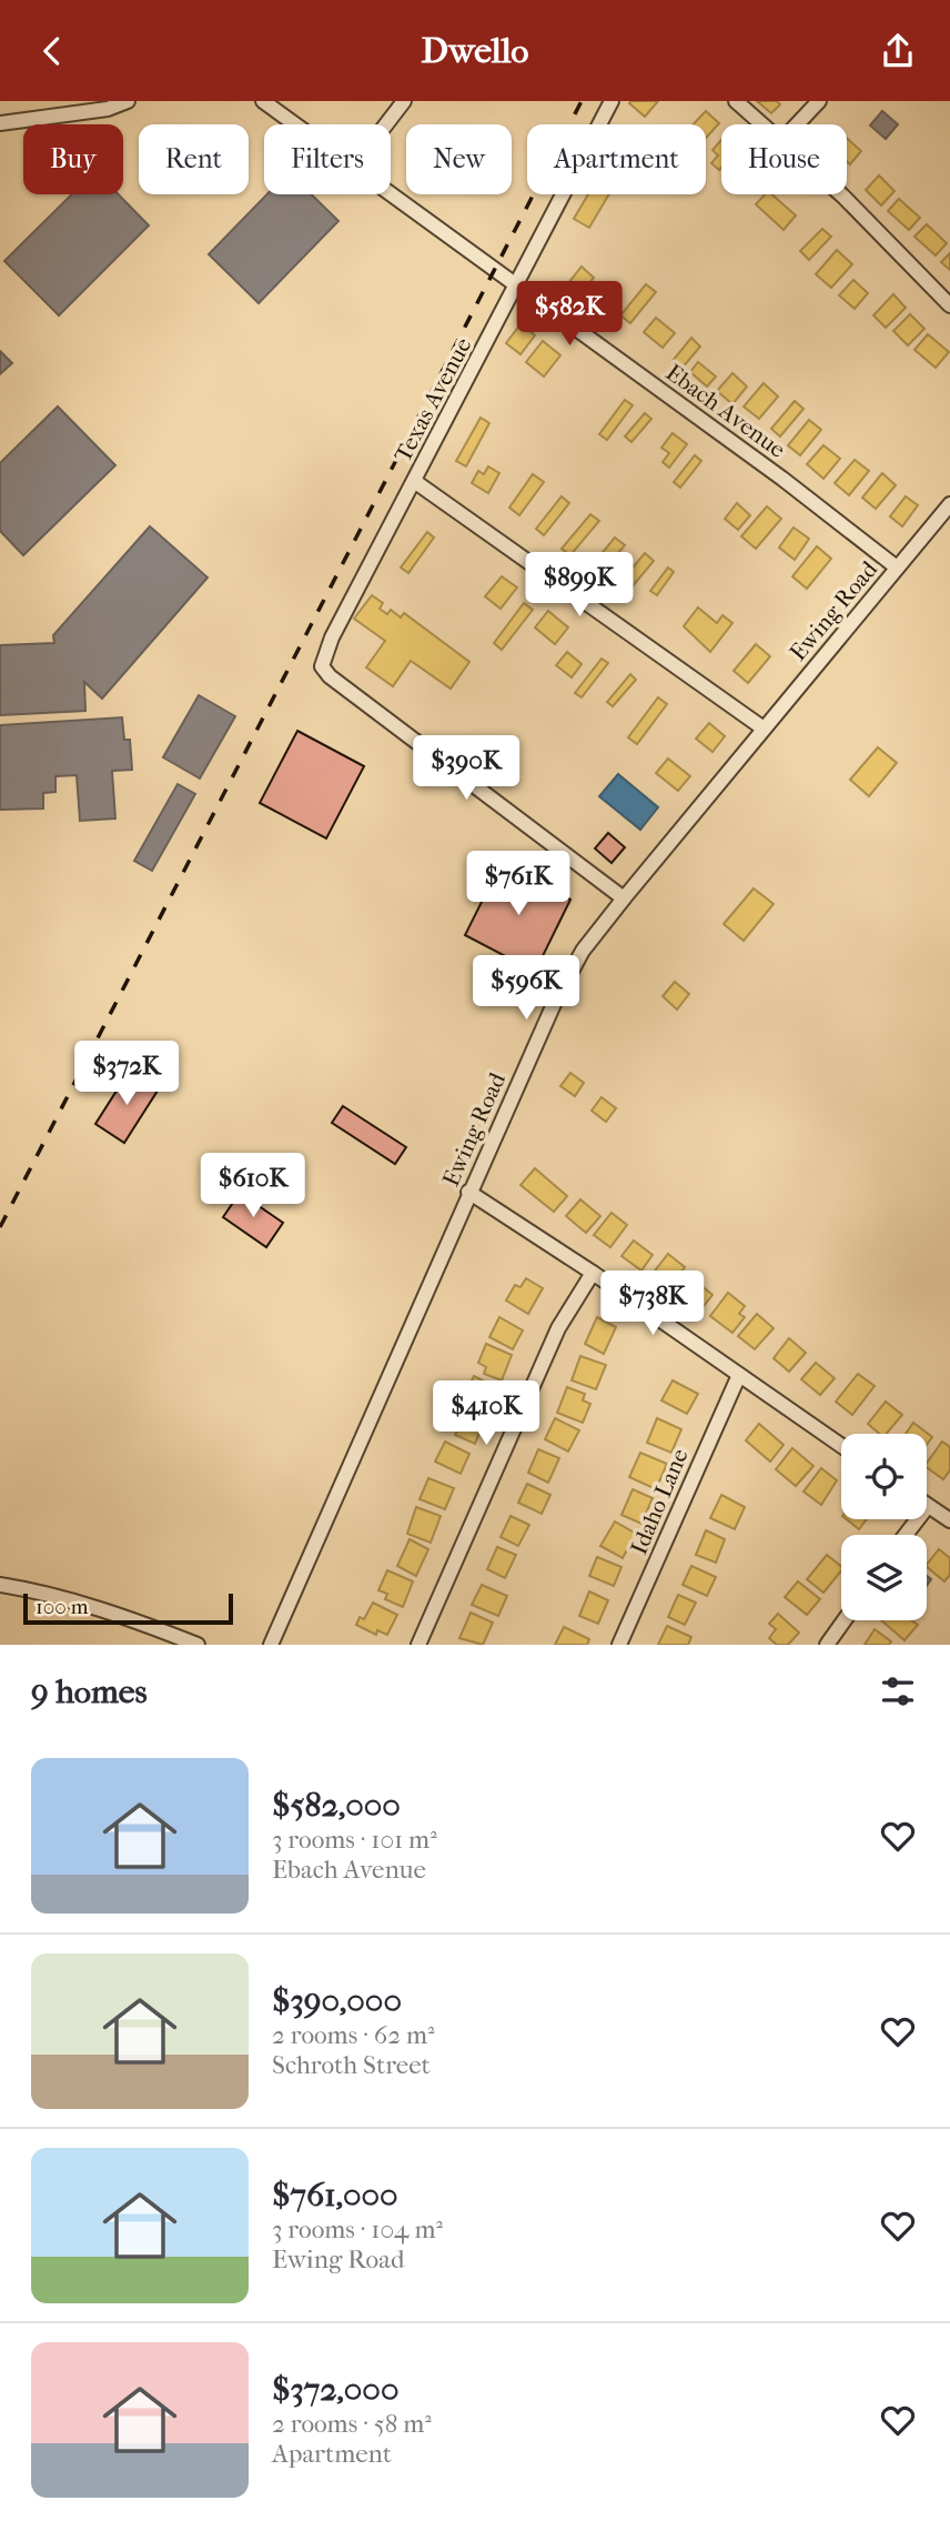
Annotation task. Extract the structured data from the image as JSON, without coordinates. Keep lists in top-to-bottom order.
{
  "streets": {
    "street": [
      "Texas Avenue",
      "Ebach Avenue",
      "Ewing Road",
      "Idaho Lane"
    ]
  },
  "crossings": [
    ["Texas Avenue", "Ebach Avenue"],
    ["Texas Avenue", "Ewing Road"],
    ["Ebach Avenue", "Ewing Road"]
  ],
  "scale_bar": "100 m",
  "page": {
    "header": "Dwello",
    "chip": [
      "Buy",
      "Rent",
      "Filters",
      "New",
      "Apartment",
      "House"
    ],
    "price": [
      "$582K",
      "$899K",
      "$390K",
      "$761K",
      "$596K",
      "$372K",
      "$610K",
      "$738K",
      "$410K"
    ],
    "scale": "100 m",
    "heading": "9 homes",
    "list": [
      {
        "name": "$582,000",
        "note": "3 rooms · 101 m² · Ebach Avenue"
      },
      {
        "name": "$390,000",
        "note": "2 rooms · 62 m² · Schroth Street"
      },
      {
        "name": "$761,000",
        "note": "3 rooms · 104 m² · Ewing Road"
      },
      {
        "name": "$372,000",
        "note": "2 rooms · 58 m² · Apartment"
      }
    ]
  }
}
